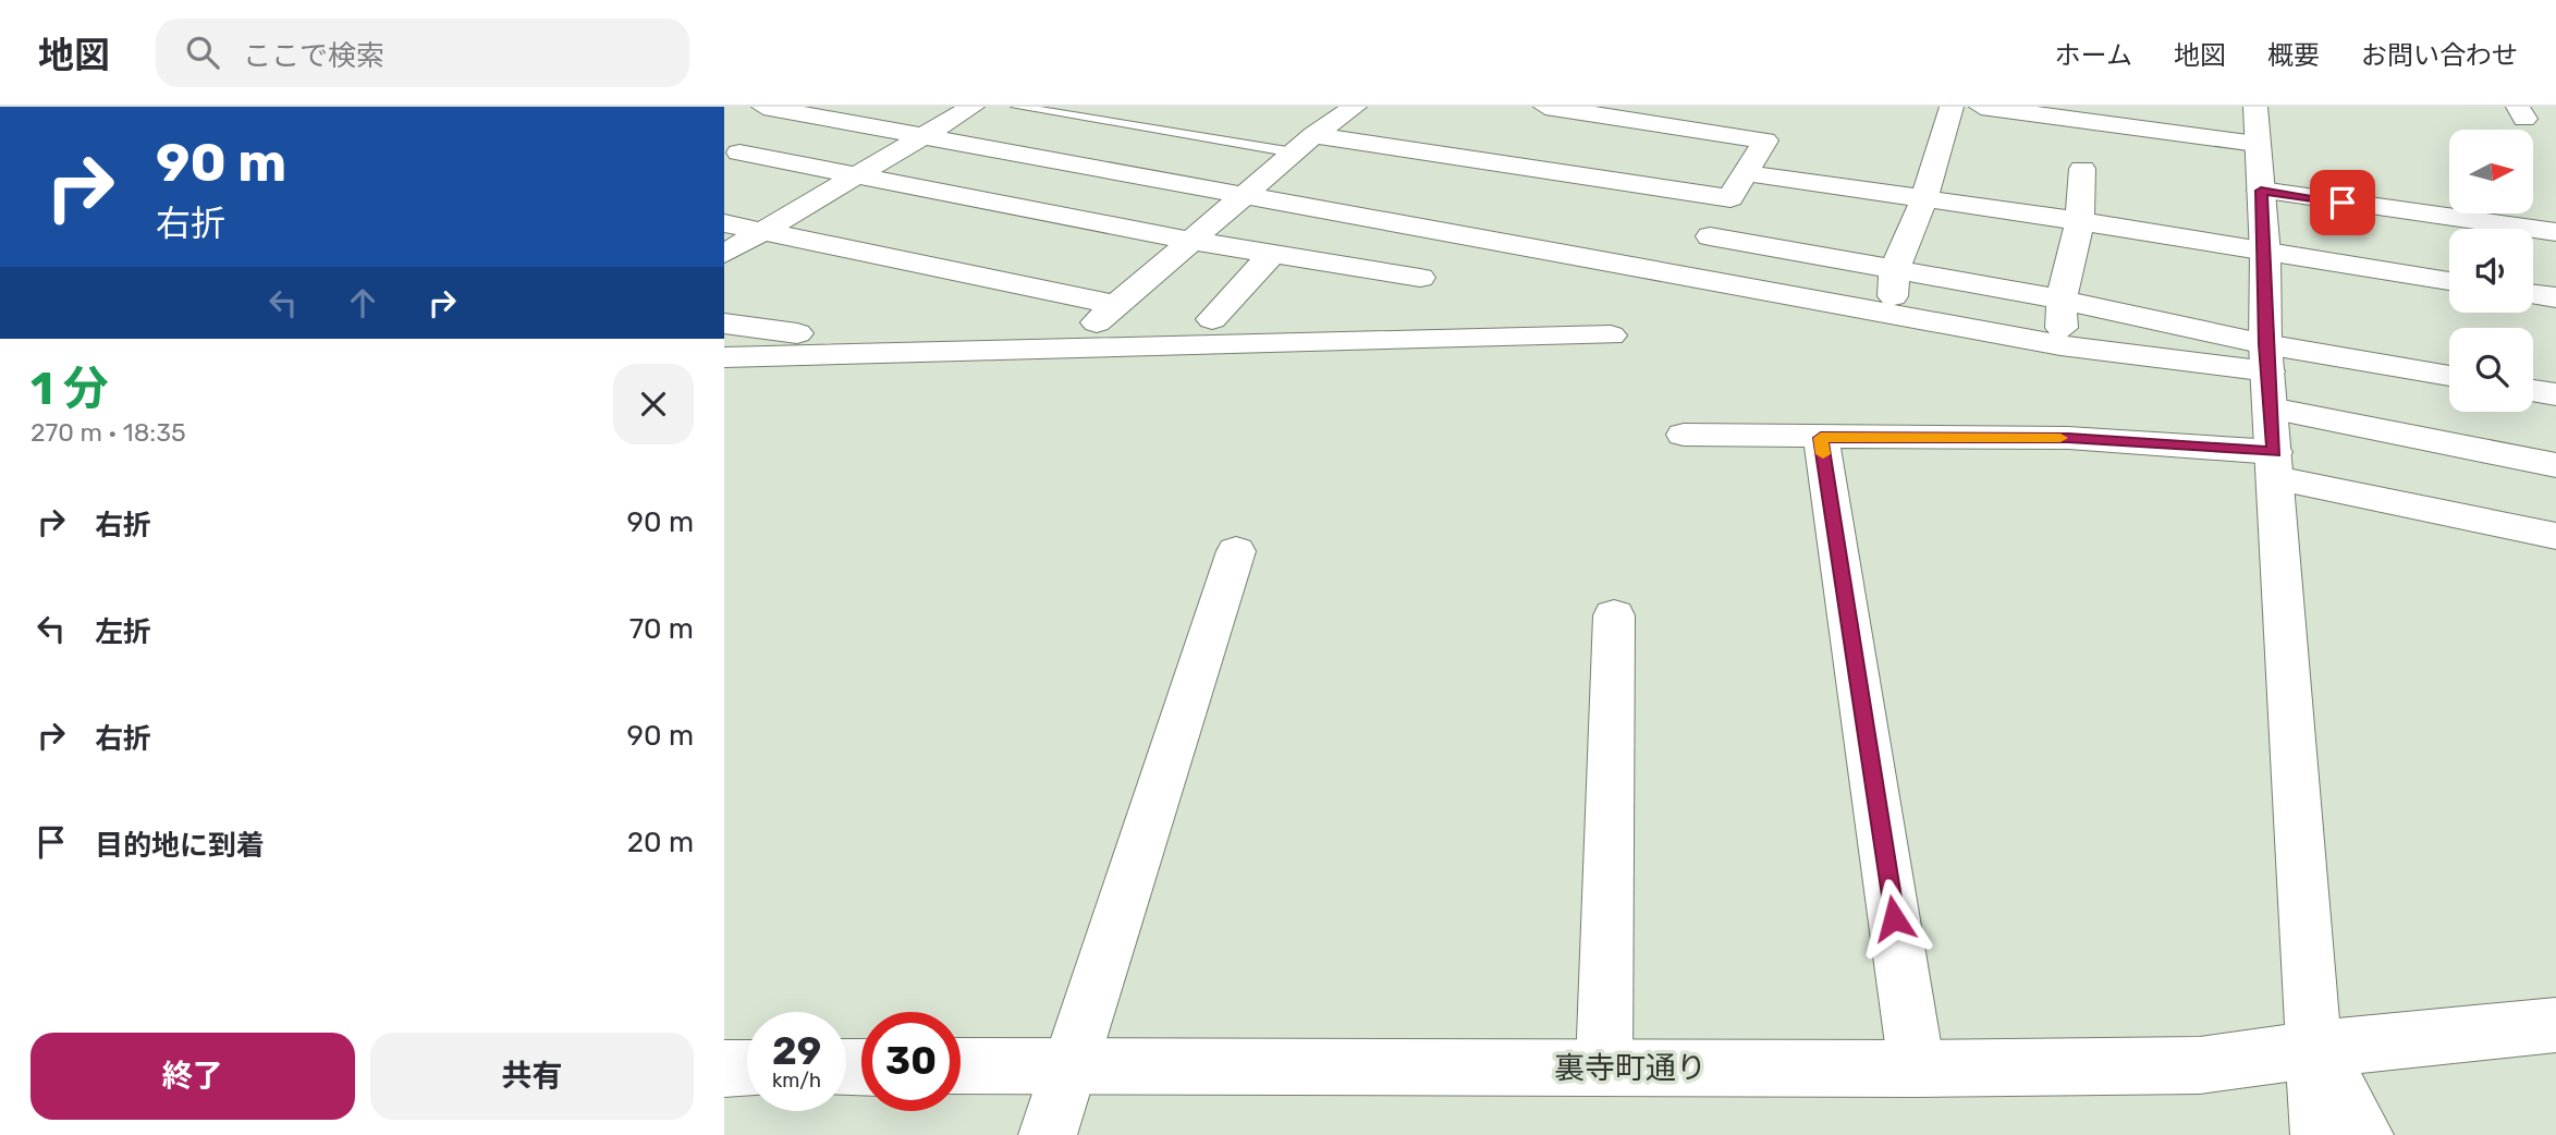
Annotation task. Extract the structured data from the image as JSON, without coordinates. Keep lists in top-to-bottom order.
{
  "streets": {
    "street": ["裏寺町通り"]
  },
  "north": "right",
  "page": {
    "header": "地図",
    "search": "ここで検索",
    "nav": [
      "ホーム",
      "地図",
      "概要",
      "お問い合わせ"
    ],
    "turn": ["90 m", "右折"],
    "heading": ["1 分", "270 m · 18:35"],
    "list": [
      {
        "name": "右折",
        "value": "90 m"
      },
      {
        "name": "左折",
        "value": "70 m"
      },
      {
        "name": "右折",
        "value": "90 m"
      },
      {
        "name": "目的地に到着",
        "value": "20 m"
      }
    ],
    "speed": "29 km/h",
    "limit": "30",
    "buttons": ["終了", "共有"]
  }
}
